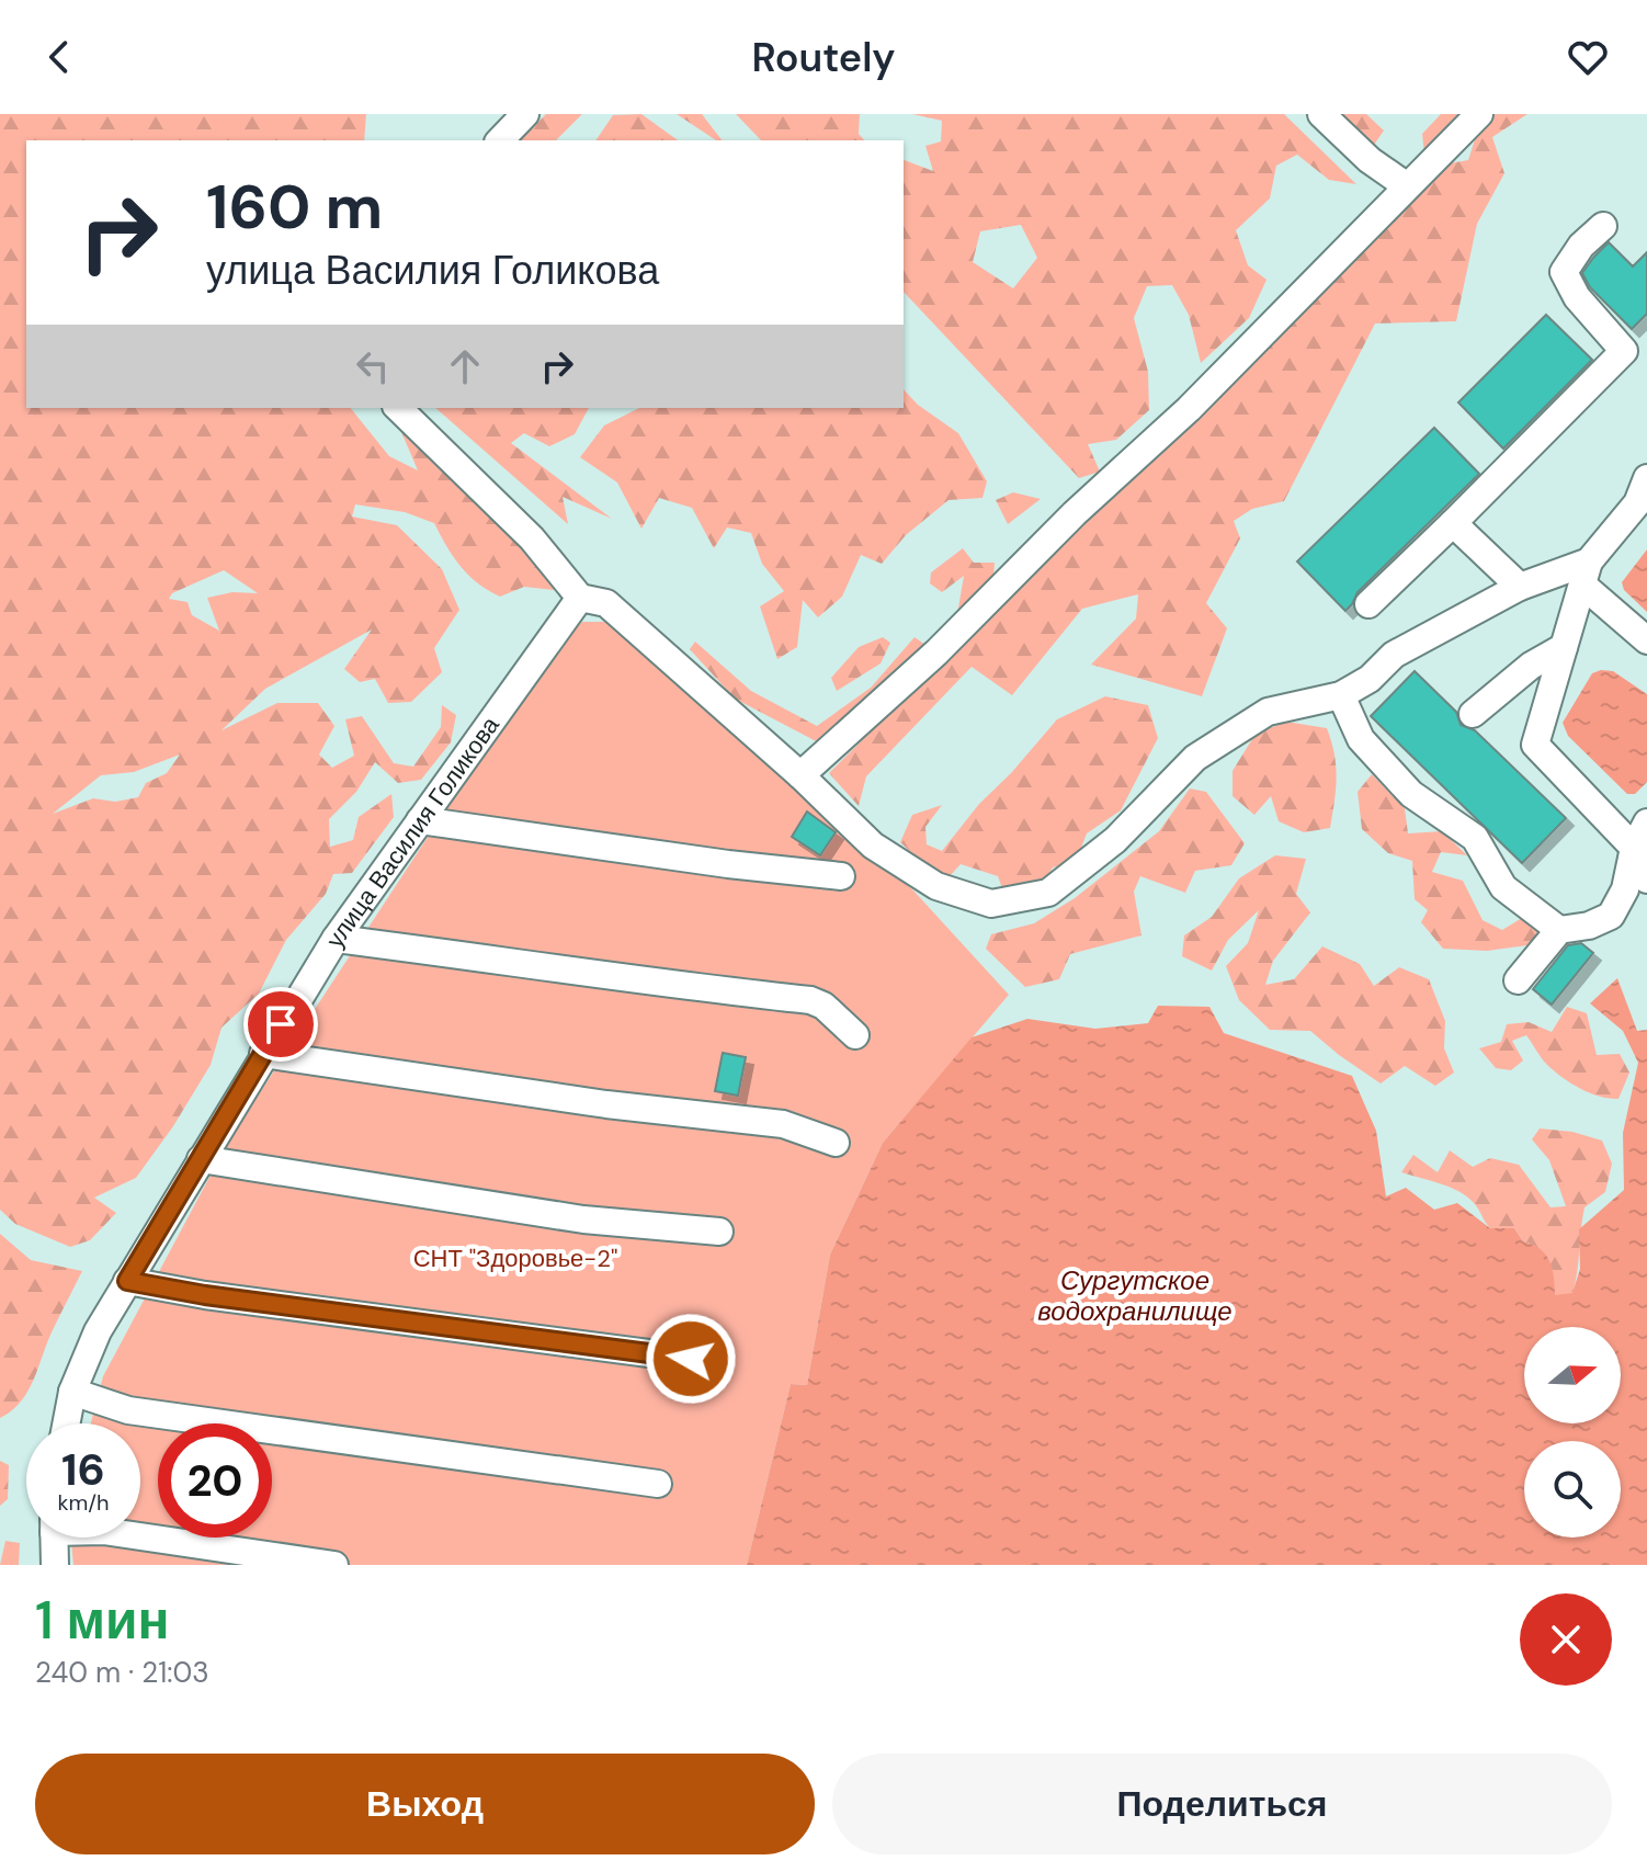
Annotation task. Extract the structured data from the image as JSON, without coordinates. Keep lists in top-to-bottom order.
{
  "streets": {
    "street": ["улица Василия Голикова"]
  },
  "water": ["Сургутское водохранилище"],
  "parks": ["СНТ \"Здоровье-2\""],
  "north": "right",
  "page": {
    "header": "Routely",
    "turn": ["160 m", "улица Василия Голикова"],
    "speed": "16 km/h",
    "limit": "20",
    "heading": ["1 мин", "240 m · 21:03"],
    "buttons": ["Выход", "Поделиться"]
  }
}
